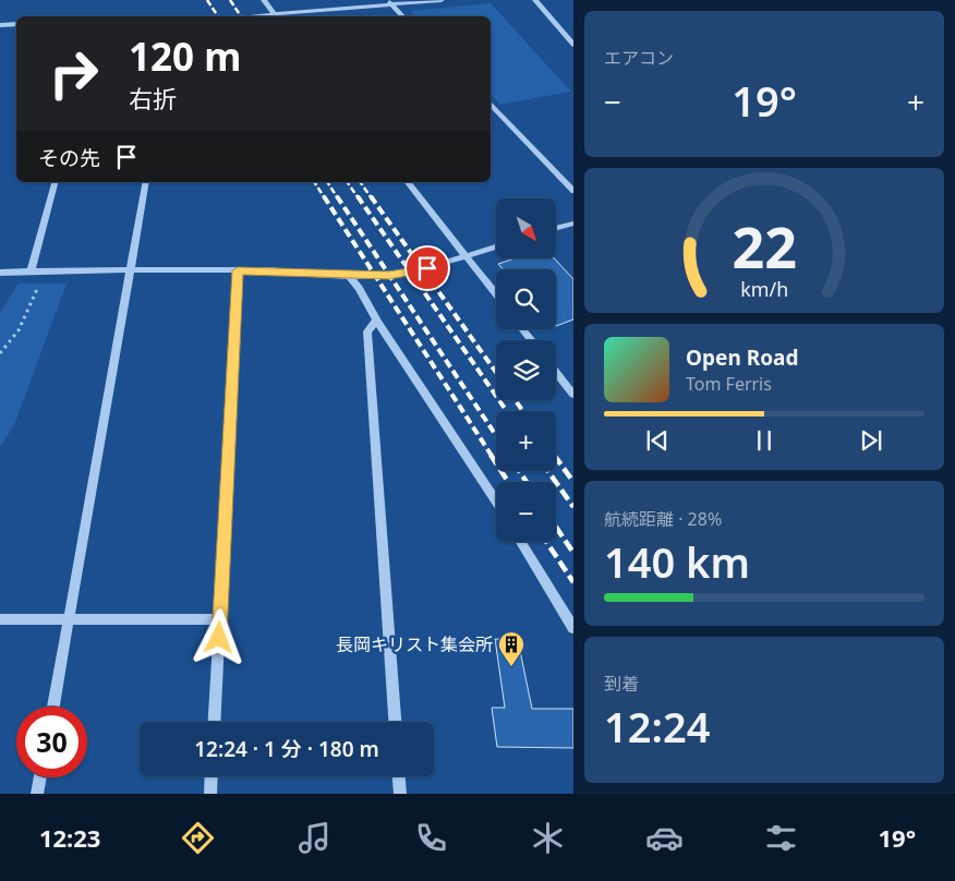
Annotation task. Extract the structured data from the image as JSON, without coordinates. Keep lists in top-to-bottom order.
{
  "places": {
    "building": ["長岡キリスト集会所"]
  },
  "north": "bottom right",
  "page": {
    "tile": [
      "エアコン",
      ["航続距離 · 28%", "140 km"],
      ["到着", "12:24"]
    ],
    "turn": ["120 m", "右折"],
    "heat": ["−", "19°", "+"],
    "then": "その先",
    "map_buttons": ["+", "−"],
    "song": ["Open Road", "Tom Ferris"],
    "limit": "30",
    "trip": "12:24 · 1 分 · 180 m",
    "tabs": ["12:23", "19°"],
    "gauge": ["22", "km/h"]
  }
}
